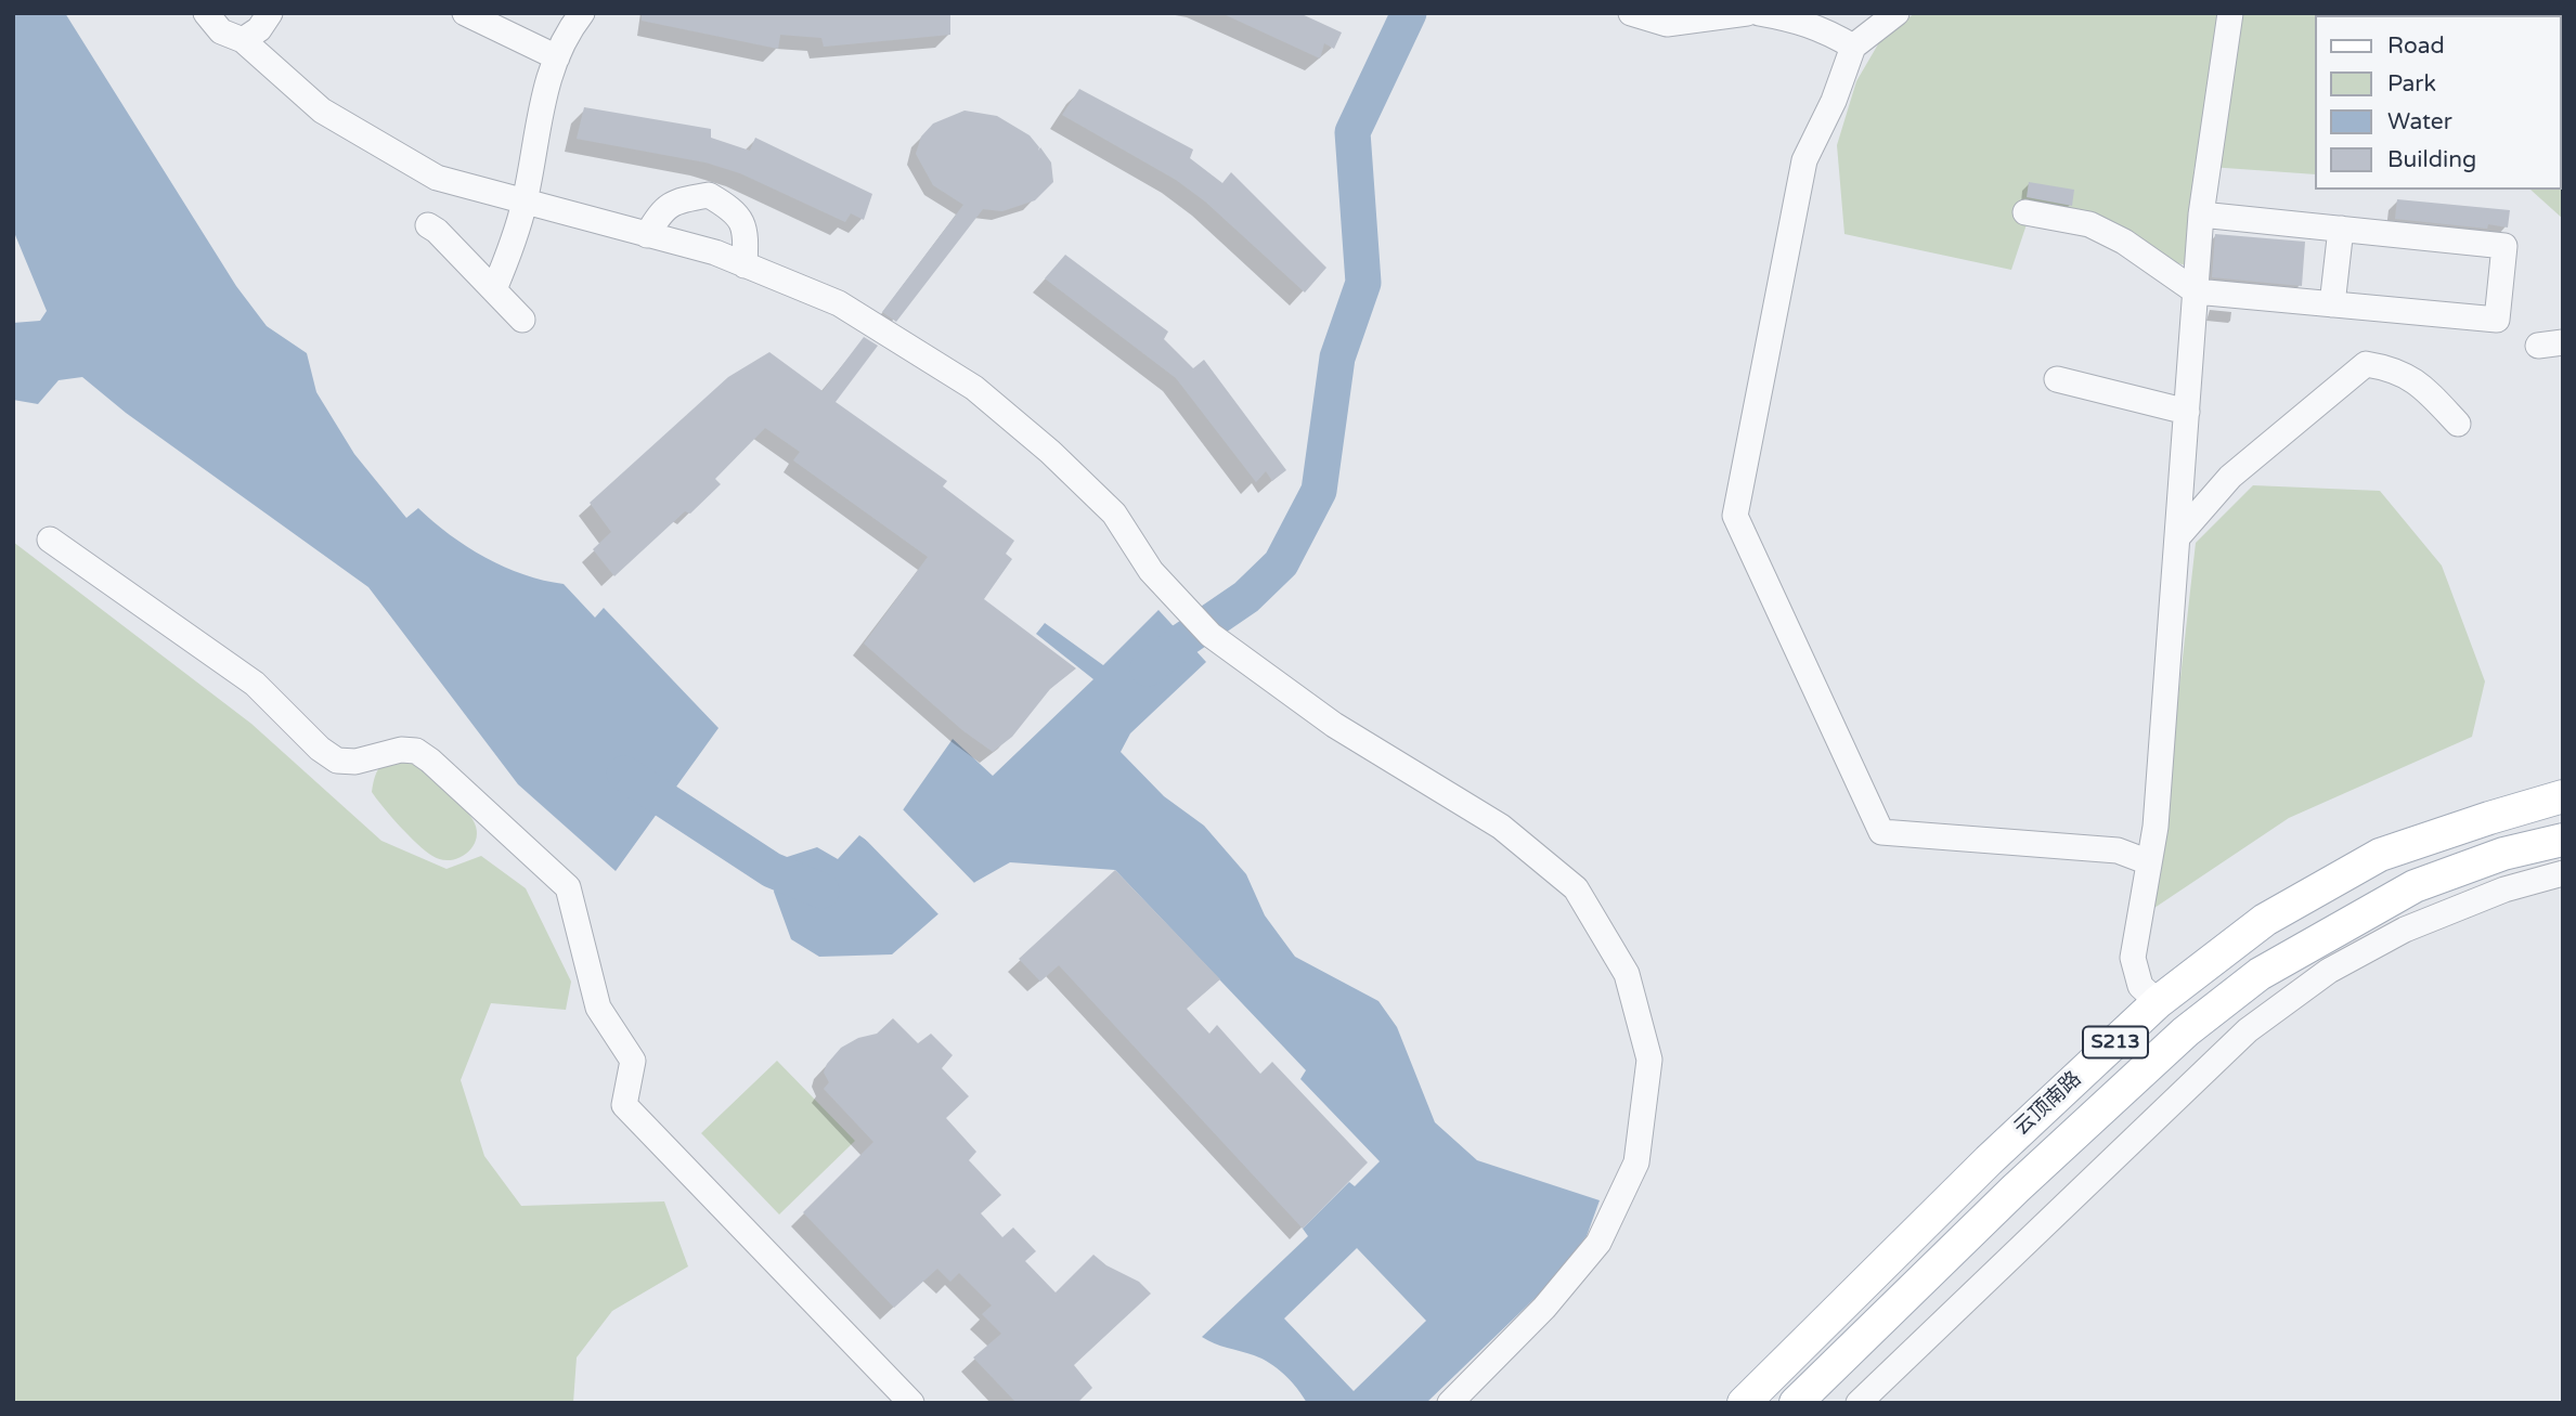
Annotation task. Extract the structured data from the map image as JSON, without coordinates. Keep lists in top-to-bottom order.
{
  "streets": {
    "main road": ["S213", "云顶南路"]
  },
  "legend": [
    "Road",
    "Park",
    "Water",
    "Building"
  ]
}
